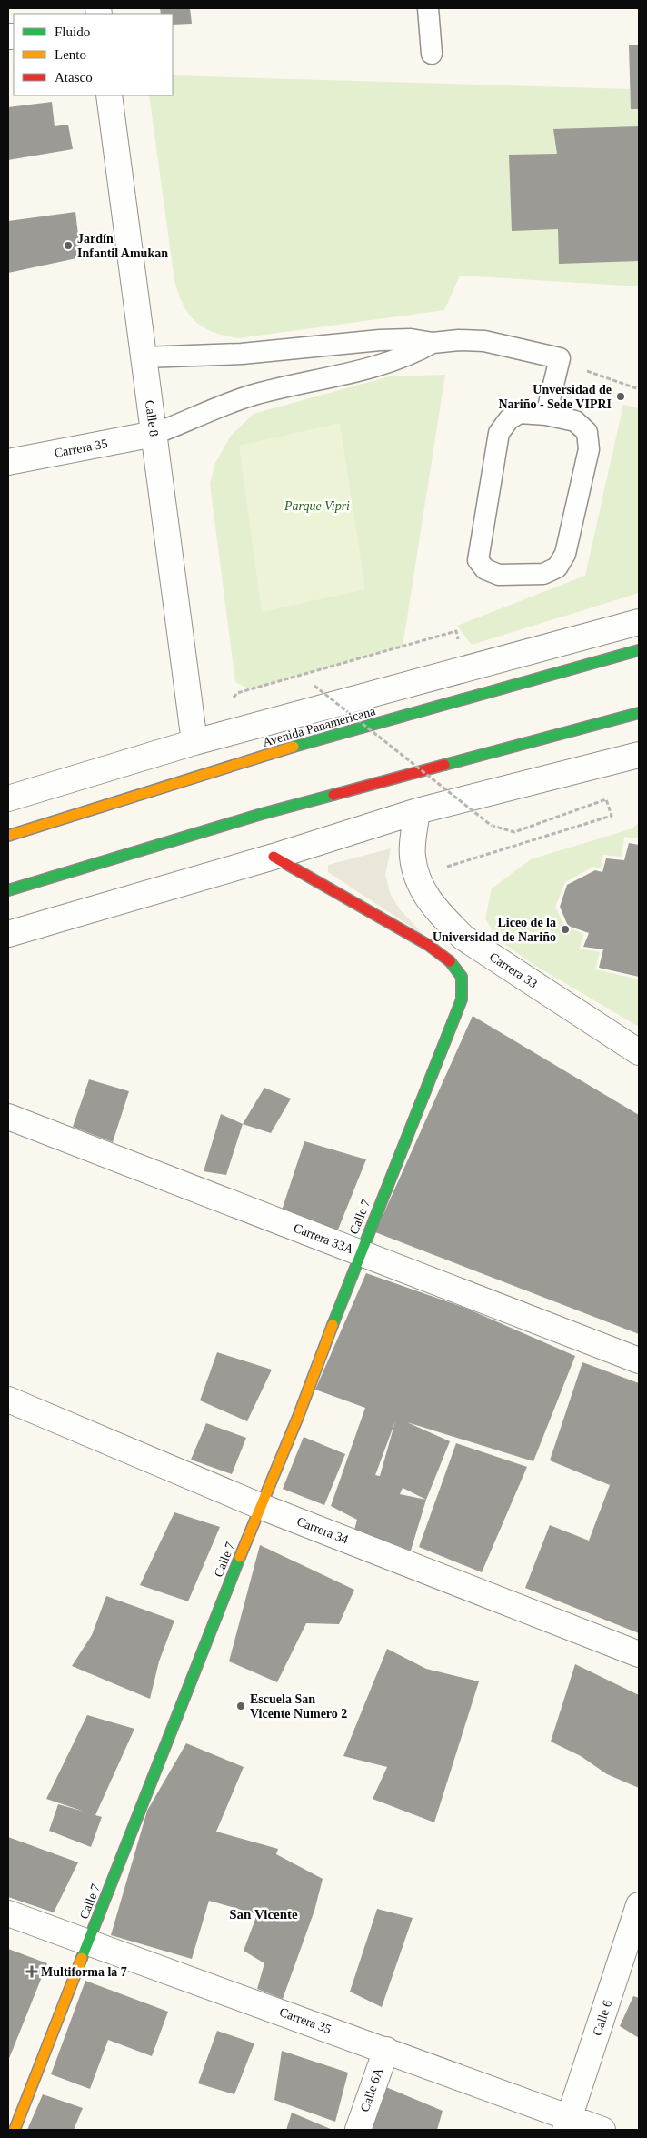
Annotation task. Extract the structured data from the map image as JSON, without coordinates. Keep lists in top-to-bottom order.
{
  "streets": {
    "street": [
      "Calle 8",
      "Carrera 35",
      "Avenida Panamericana",
      "Carrera 33",
      "Calle 7",
      "Carrera 33A",
      "Carrera 34",
      "Calle 6",
      "Calle 6A"
    ]
  },
  "crossings": [
    ["Calle 8", "Carrera 35"],
    ["Carrera 35", "Calle 7"],
    ["Carrera 35", "Calle 6"],
    ["Carrera 35", "Calle 6A"],
    ["Calle 7", "Carrera 33A"],
    ["Calle 7", "Carrera 34"]
  ],
  "districts": ["San Vicente"],
  "parks": ["Parque Vipri"],
  "places": {
    "other": [
      "Jardín Infantil Amukan",
      "Unversidad de Nariño - Sede VIPRI",
      "Liceo de la Universidad de Nariño",
      "Escuela San Vicente Numero 2"
    ],
    "health": ["Multiforma la 7"]
  },
  "legend": ["Fluido", "Lento", "Atasco"]
}
